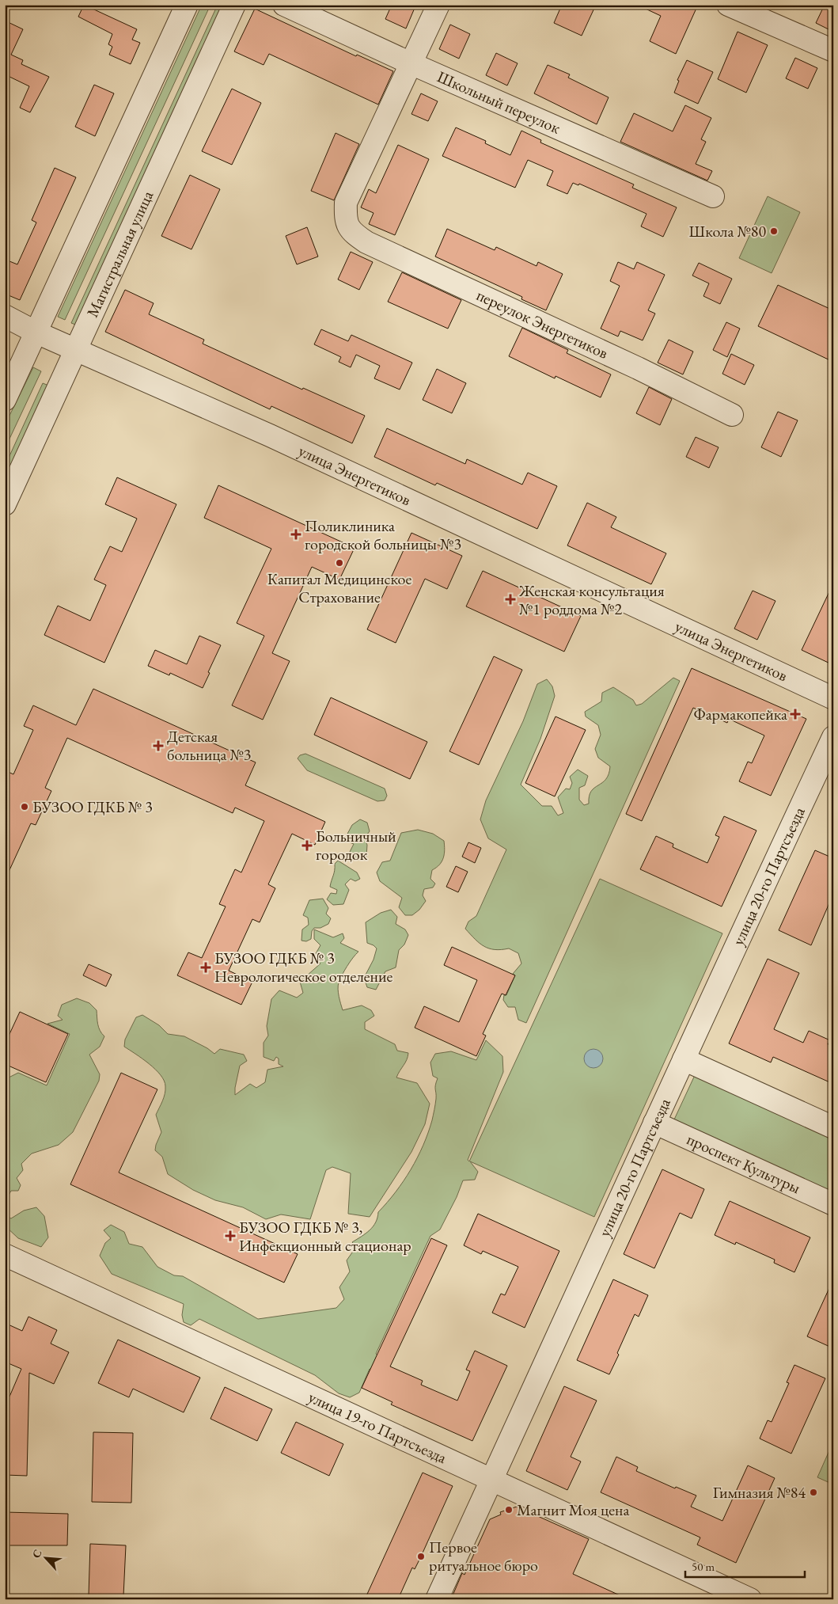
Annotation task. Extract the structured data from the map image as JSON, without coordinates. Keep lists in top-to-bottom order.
{
  "streets": {
    "street": [
      "Школьный переулок",
      "Магистральная улица",
      "переулок Энергетиков",
      "улица Энергетиков",
      "улица 20-го Партсъезда",
      "проспект Культуры",
      "улица 19-го Партсъезда"
    ]
  },
  "crossings": [
    ["Школьный переулок", "переулок Энергетиков"],
    ["Магистральная улица", "улица Энергетиков"],
    ["улица 20-го Партсъезда", "проспект Культуры"],
    ["улица 20-го Партсъезда", "улица 19-го Партсъезда"]
  ],
  "places": {
    "other": [
      "Школа №80",
      "Капитал Медицинское Страхование",
      "БУЗОО ГДКБ № 3",
      "Гимназия №84",
      "Магнит Моя цена",
      "Первое ритуальное бюро"
    ],
    "health": [
      "Поликлиника городской больницы №3",
      "Женская консультация №1 роддома №2",
      "Фармакопейка",
      "Детская больница №3",
      "Больничный городок",
      "БУЗОО ГДКБ № 3 Неврологическое отделение",
      "БУЗОО ГДКБ № 3, Инфекционный стационар"
    ]
  },
  "scale_bar": "50 m",
  "north": "top left"
}
